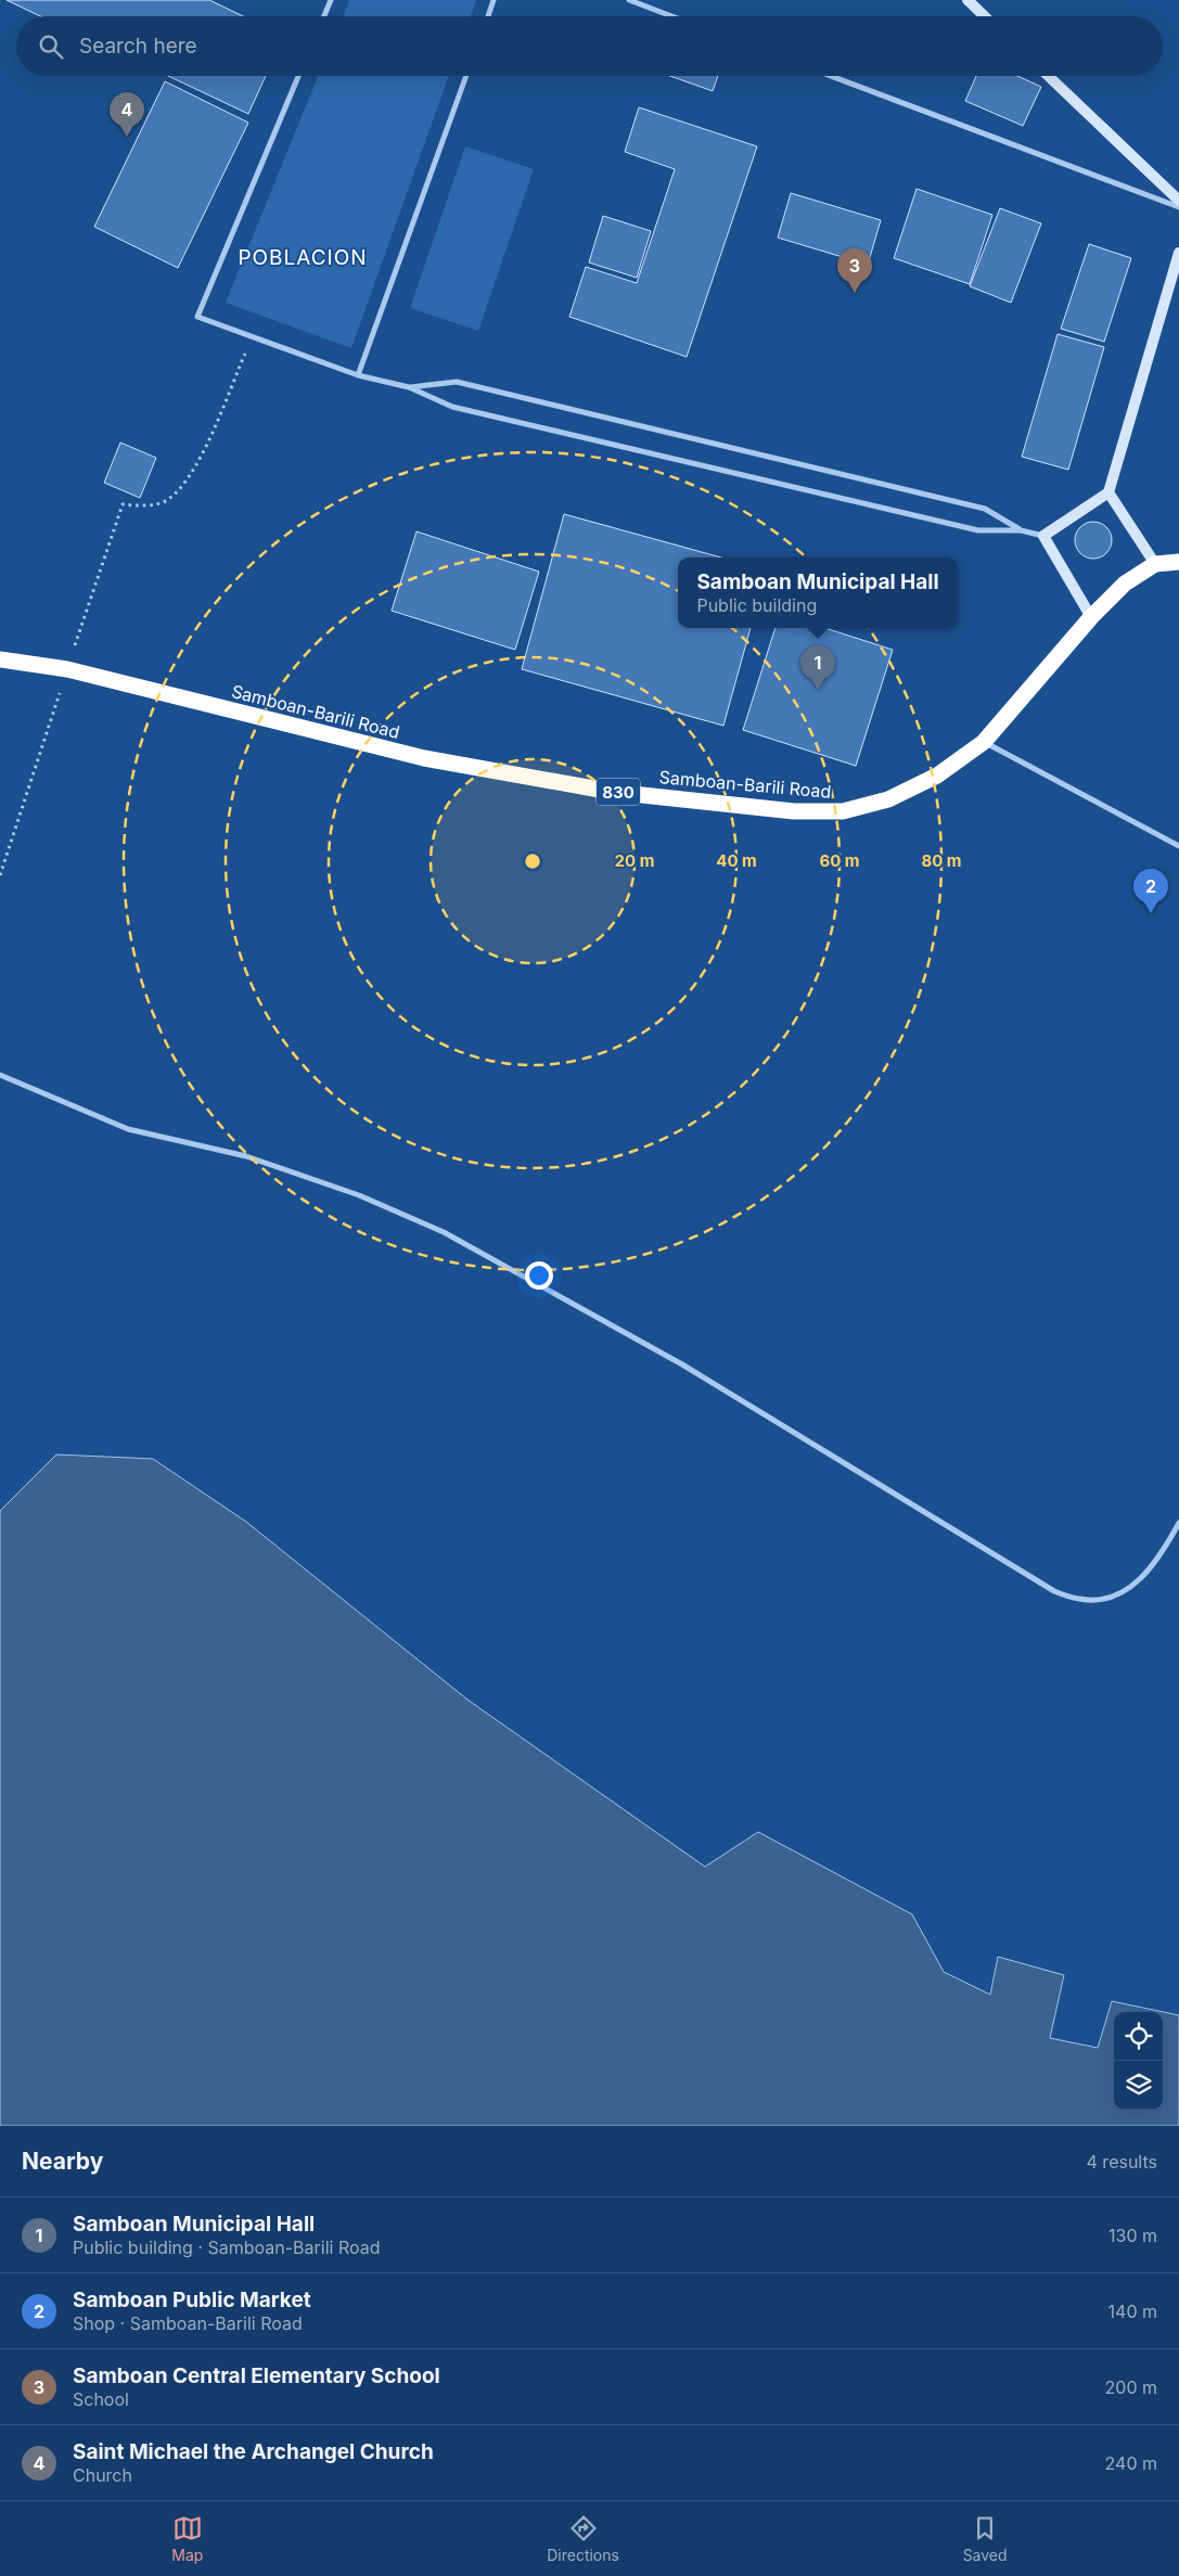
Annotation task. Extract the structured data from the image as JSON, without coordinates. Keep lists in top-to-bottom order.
{
  "streets": {
    "highway": ["Samboan-Barili Road", "830"]
  },
  "districts": ["POBLACION"],
  "page": {
    "search": "Search here",
    "pins": [
      "4",
      "3",
      "1",
      "2"
    ],
    "popup": ["Samboan Municipal Hall", "Public building"],
    "heading": ["Nearby", "4 results"],
    "list": [
      {
        "mark": "1",
        "name": "Samboan Municipal Hall",
        "note": "Public building · Samboan-Barili Road",
        "value": "130 m"
      },
      {
        "mark": "2",
        "name": "Samboan Public Market",
        "note": "Shop · Samboan-Barili Road",
        "value": "140 m"
      },
      {
        "mark": "3",
        "name": "Samboan Central Elementary School",
        "note": "School",
        "value": "200 m"
      },
      {
        "mark": "4",
        "name": "Saint Michael the Archangel Church",
        "note": "Church",
        "value": "240 m"
      }
    ],
    "nav": ["Map", "Directions", "Saved"]
  },
  "rings": [
    "20 m",
    "40 m",
    "60 m",
    "80 m"
  ]
}
